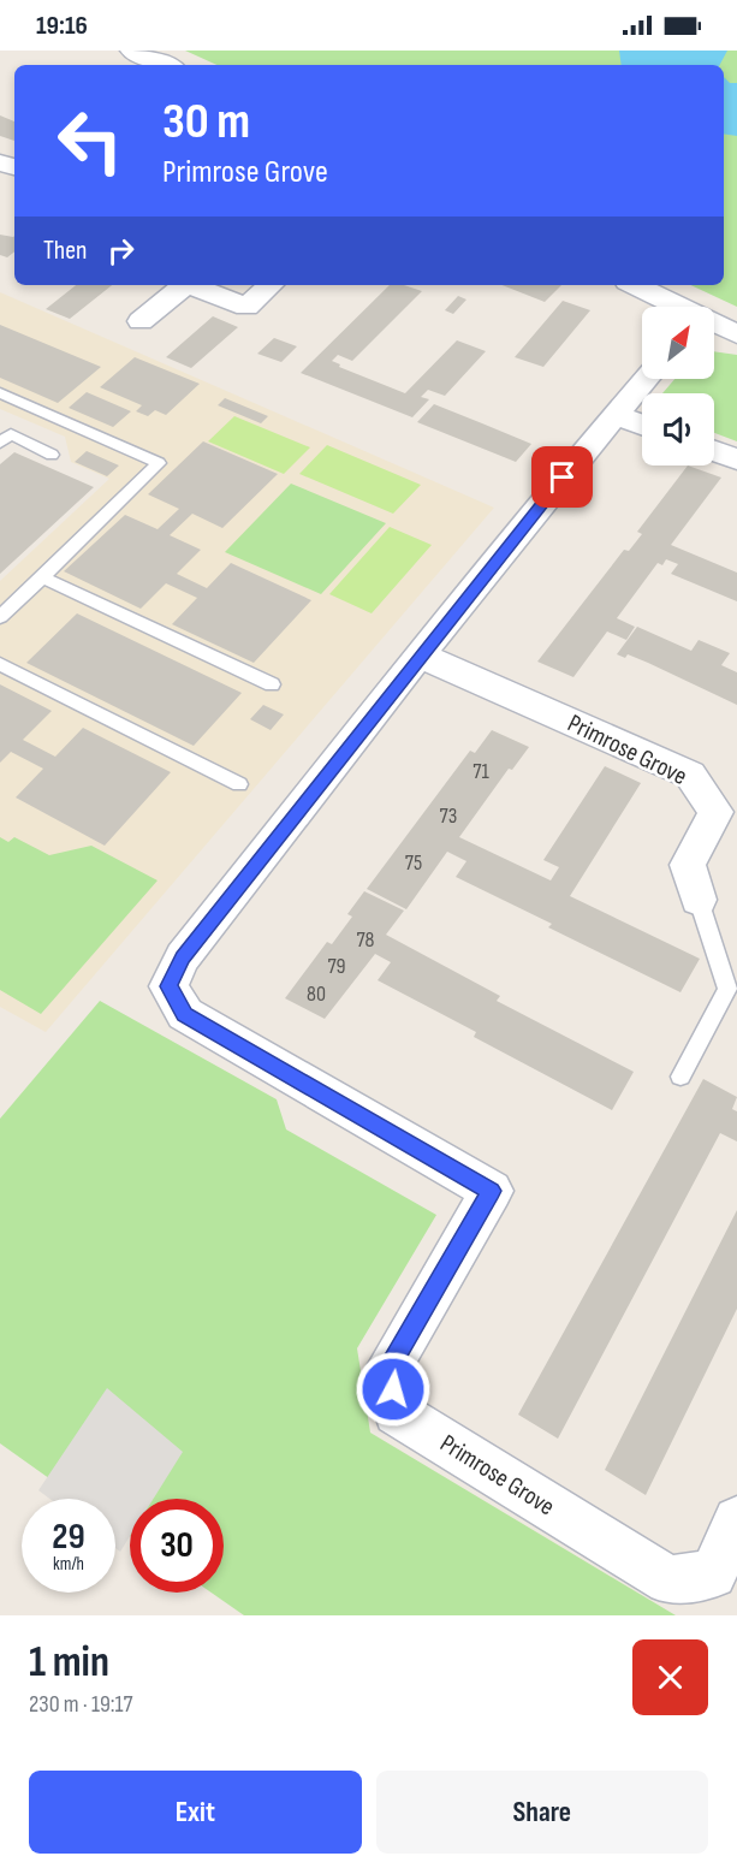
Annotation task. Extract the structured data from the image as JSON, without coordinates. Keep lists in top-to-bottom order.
{
  "streets": {
    "street": ["Primrose Grove"]
  },
  "house_numbers": [
    "71",
    "73",
    "75",
    "78",
    "79",
    "80"
  ],
  "north": "top right",
  "page": {
    "status": "19:16",
    "turn": ["30 m", "Primrose Grove"],
    "then": "Then",
    "speed": "29 km/h",
    "limit": "30",
    "heading": ["1 min", "230 m · 19:17"],
    "buttons": ["Exit", "Share"]
  }
}
